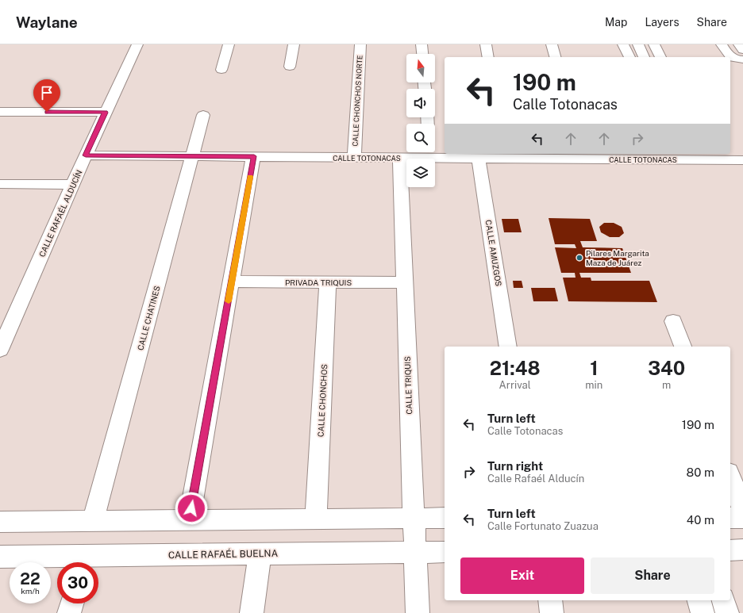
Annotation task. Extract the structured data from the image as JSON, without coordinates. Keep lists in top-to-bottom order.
{
  "streets": {
    "street": [
      "CALLE CHONCHOS NORTE",
      "CALLE TOTONACAS",
      "CALLE RAFAÉL ALDUCÍN",
      "CALLE AMUZGOS",
      "PRIVADA TRIQUIS",
      "CALLE CHATINES",
      "CALLE TRIQUIS",
      "CALLE CHONCHOS",
      "CALLE RAFAÉL BUELNA"
    ]
  },
  "crossings": [
    ["CALLE CHONCHOS NORTE", "CALLE TOTONACAS"],
    ["CALLE TOTONACAS", "CALLE RAFAÉL ALDUCÍN"],
    ["CALLE TOTONACAS", "CALLE AMUZGOS"],
    ["CALLE TOTONACAS", "CALLE CHATINES"],
    ["CALLE TOTONACAS", "CALLE TRIQUIS"],
    ["PRIVADA TRIQUIS", "CALLE TRIQUIS"],
    ["PRIVADA TRIQUIS", "CALLE CHONCHOS"],
    ["CALLE TRIQUIS", "CALLE RAFAÉL BUELNA"]
  ],
  "places": ["Pilares Margarita Maza de Juárez"],
  "north": "top",
  "page": {
    "header": "Waylane",
    "nav": ["Map", "Layers", "Share"],
    "turn": ["190 m", "Calle Totonacas"],
    "eta": [
      "21:48",
      "Arrival",
      "1",
      "min",
      "340",
      "m"
    ],
    "list": [
      {
        "name": "Turn left",
        "note": "Calle Totonacas",
        "value": "190 m"
      },
      {
        "name": "Turn right",
        "note": "Calle Rafaél Alducín",
        "value": "80 m"
      },
      {
        "name": "Turn left",
        "note": "Calle Fortunato Zuazua",
        "value": "40 m"
      }
    ],
    "buttons": ["Exit", "Share"],
    "speed": "22 km/h",
    "limit": "30"
  }
}
